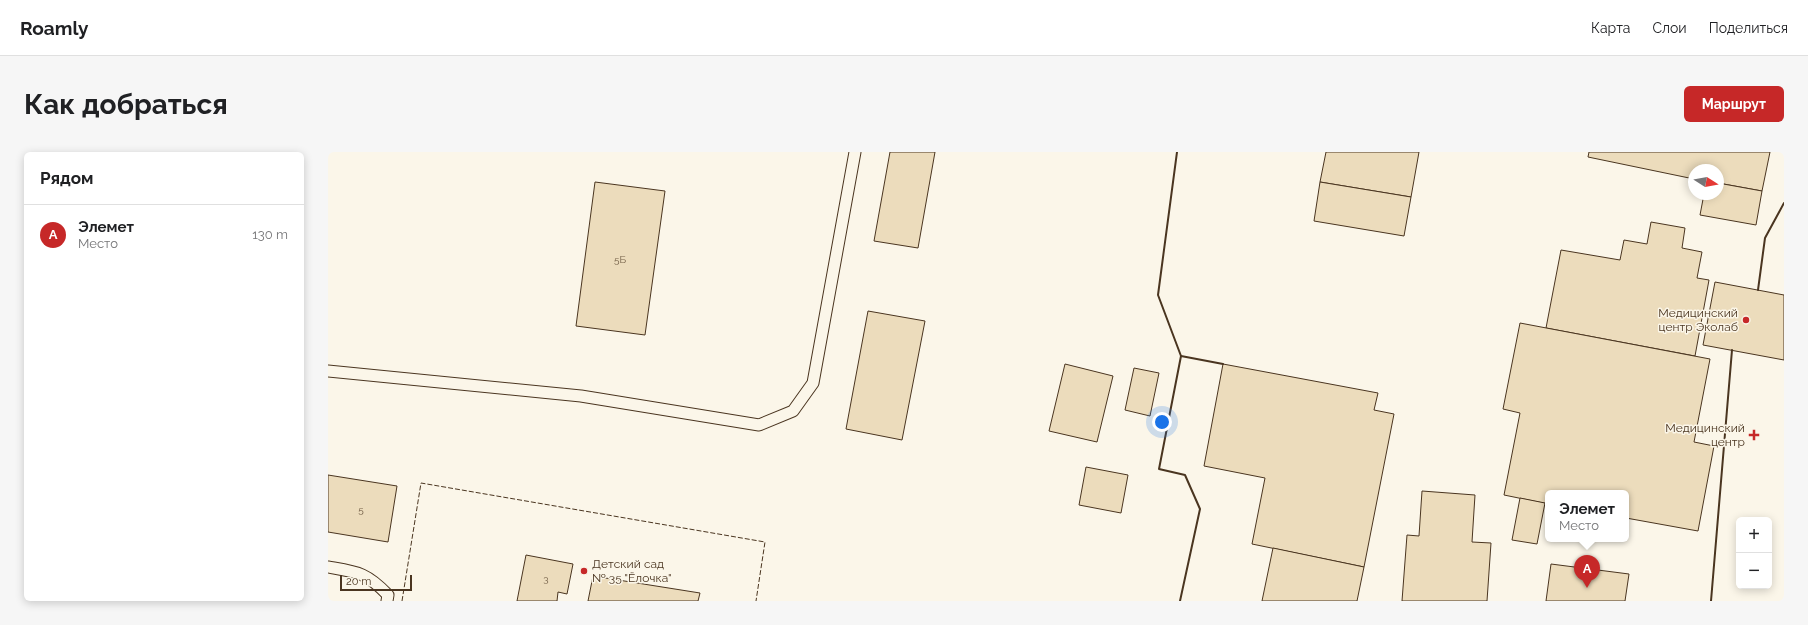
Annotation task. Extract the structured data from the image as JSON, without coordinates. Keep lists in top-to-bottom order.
{
  "places": {
    "other": ["Медицинский центр Эколаб", "Детский сад № 35 \"Ёлочка\""],
    "health": ["Медицинский центр"]
  },
  "house_numbers": ["5Б", "5", "3"],
  "scale_bar": "20 m",
  "north": "right",
  "page": {
    "header": "Roamly",
    "nav": ["Карта", "Слои", "Поделиться"],
    "buttons": "Маршрут",
    "title": "Как добраться",
    "heading": "Рядом",
    "list": [
      {
        "mark": "A",
        "name": "Элемет",
        "note": "Место",
        "value": "130 m"
      }
    ],
    "popup": ["Элемет", "Место"],
    "map_buttons": ["+", "−"],
    "pins": "A",
    "scale": "20 m"
  }
}
